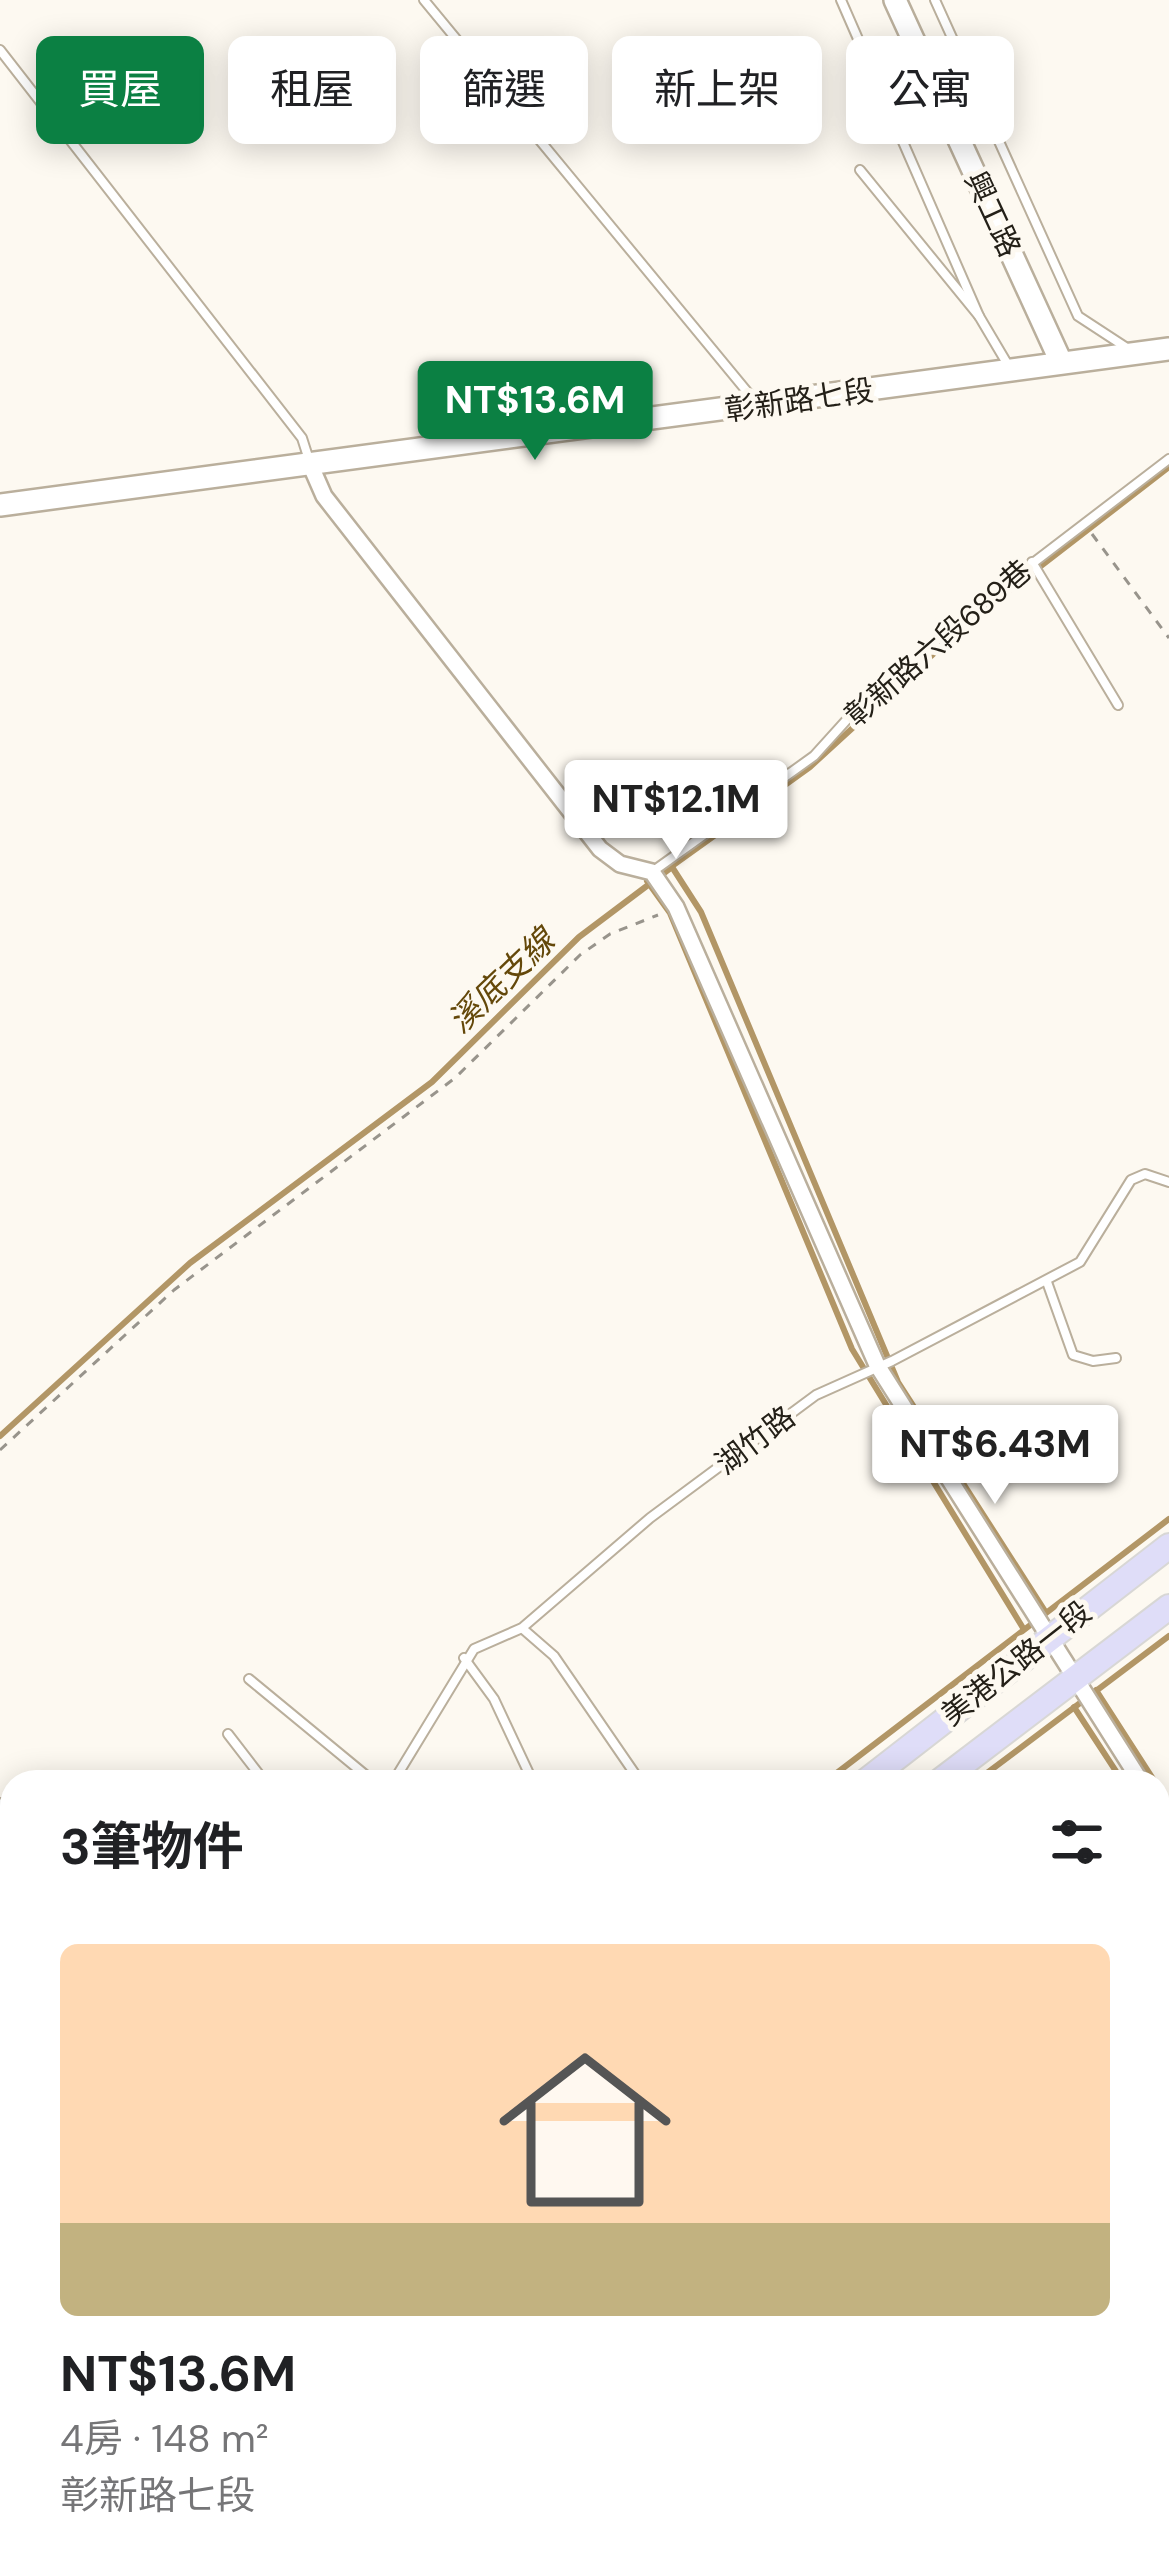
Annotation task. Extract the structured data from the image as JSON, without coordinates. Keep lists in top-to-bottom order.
{
  "streets": {
    "main road": ["美港公路一段"],
    "street": ["興工路", "彰新路七段"],
    "lane": ["彰新路六段689巷", "湖竹路"]
  },
  "crossings": [
    ["興工路", "彰新路七段"]
  ],
  "water": ["溪底支線"],
  "page": {
    "chip": [
      "買屋",
      "租屋",
      "篩選",
      "新上架",
      "公寓"
    ],
    "price": ["NT$13.6M", "NT$12.1M", "NT$6.43M"],
    "heading": "3筆物件",
    "list": [
      {
        "name": "NT$13.6M",
        "note": "4房 · 148 m² · 彰新路七段"
      }
    ]
  }
}
